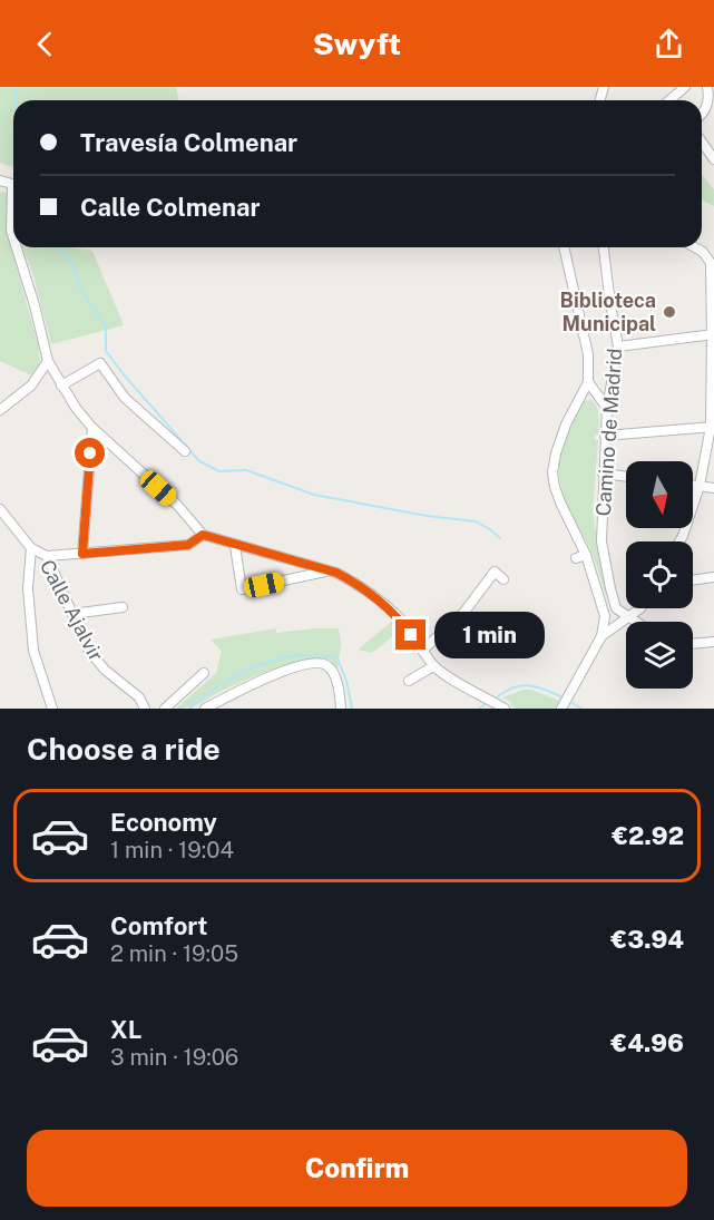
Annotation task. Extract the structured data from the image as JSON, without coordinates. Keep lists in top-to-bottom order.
{
  "streets": {
    "street": ["Camino de Madrid", "Calle Ajalvir"]
  },
  "places": ["Biblioteca Municipal"],
  "north": "bottom",
  "page": {
    "header": "Swyft",
    "banner": ["Travesía Colmenar", "Calle Colmenar"],
    "bubble": "1 min",
    "heading": "Choose a ride",
    "list": [
      {
        "name": "Economy",
        "note": "1 min · 19:04",
        "value": "€2.92"
      },
      {
        "name": "Comfort",
        "note": "2 min · 19:05",
        "value": "€3.94"
      },
      {
        "name": "XL",
        "note": "3 min · 19:06",
        "value": "€4.96"
      }
    ],
    "buttons": "Confirm"
  }
}
